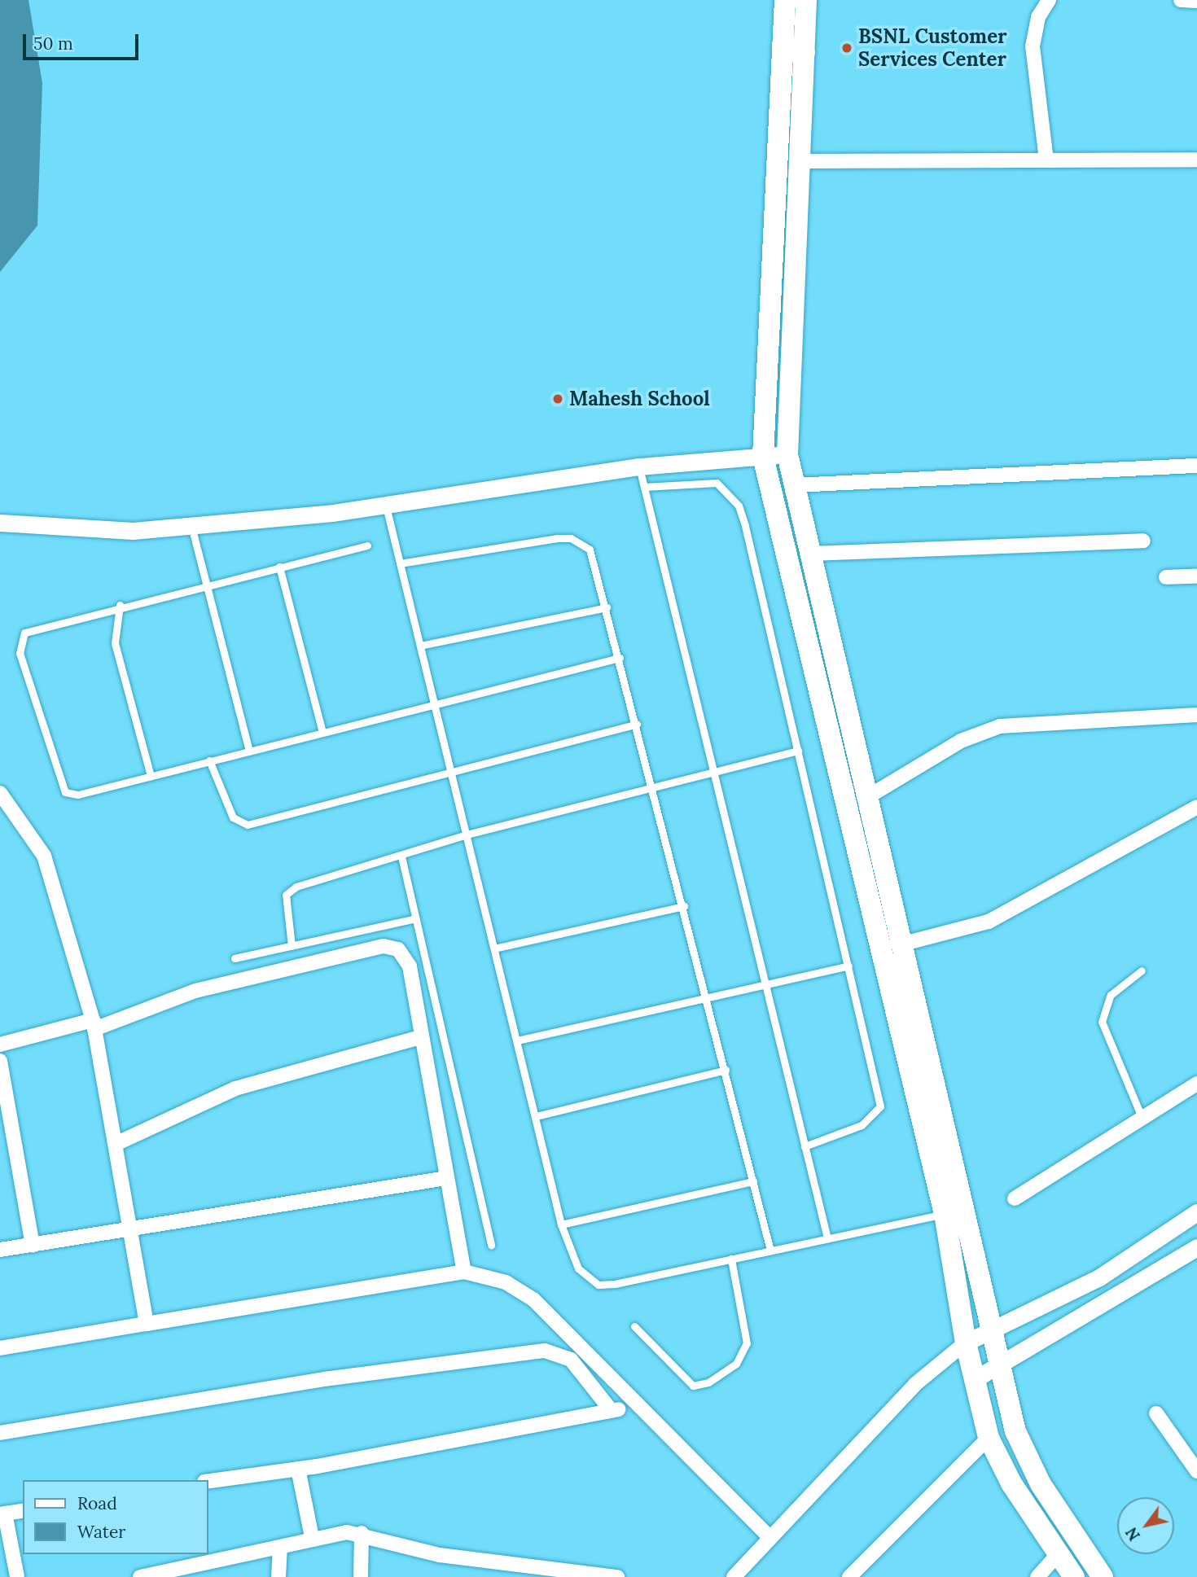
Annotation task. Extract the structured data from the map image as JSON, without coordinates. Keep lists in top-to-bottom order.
{
  "places": ["BSNL Customer Services Center", "Mahesh School"],
  "legend": ["Road", "Water"],
  "scale_bar": "50 m",
  "north": "bottom left"
}
